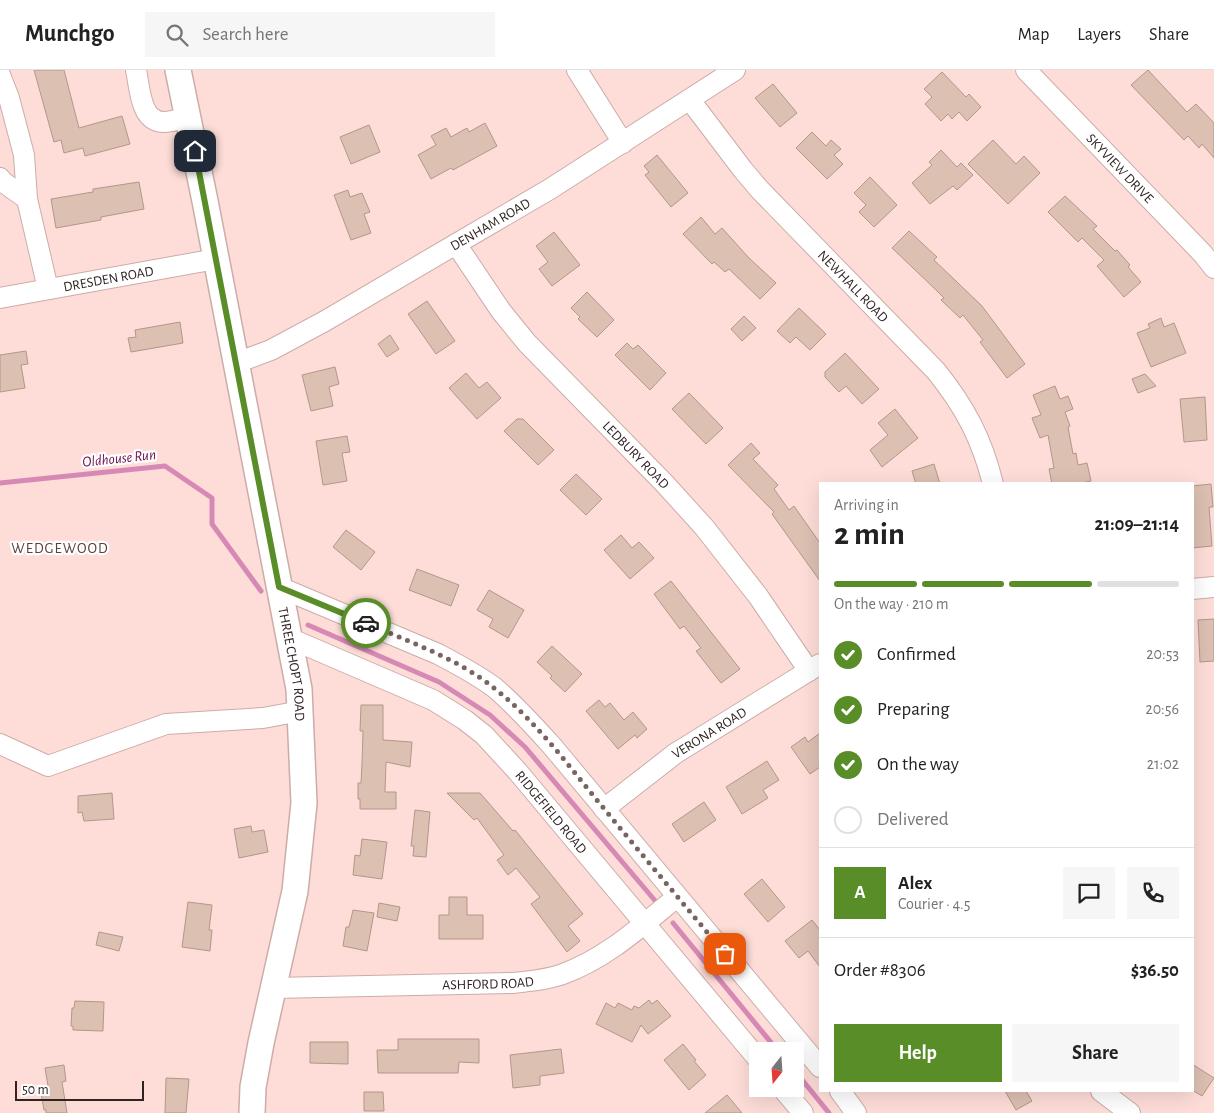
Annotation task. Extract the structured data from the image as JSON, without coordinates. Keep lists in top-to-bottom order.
{
  "streets": {
    "main road": ["THREE CHOPT ROAD"],
    "street": [
      "SKYVIEW DRIVE",
      "DENHAM ROAD",
      "DRESDEN ROAD",
      "NEWHALL ROAD",
      "LEDBURY ROAD",
      "VERONA ROAD",
      "RIDGEFIELD ROAD",
      "ASHFORD ROAD"
    ]
  },
  "crossings": [
    ["DENHAM ROAD", "NEWHALL ROAD"],
    ["DENHAM ROAD", "LEDBURY ROAD"],
    ["DENHAM ROAD", "THREE CHOPT ROAD"],
    ["DRESDEN ROAD", "THREE CHOPT ROAD"],
    ["LEDBURY ROAD", "VERONA ROAD"],
    ["THREE CHOPT ROAD", "RIDGEFIELD ROAD"],
    ["THREE CHOPT ROAD", "ASHFORD ROAD"],
    ["RIDGEFIELD ROAD", "ASHFORD ROAD"]
  ],
  "districts": ["WEDGEWOOD"],
  "water": ["Oldhouse Run"],
  "scale_bar": "50 m",
  "north": "bottom",
  "page": {
    "header": "Munchgo",
    "search": "Search here",
    "nav": ["Map", "Layers", "Share"],
    "heading": ["2 min", "Arriving in", "21:09–21:14"],
    "panel": [
      "Alex",
      "Courier · 4.5",
      "Order #8306",
      "$36.50"
    ],
    "bar": "On the way · 210 m",
    "list": [
      ["Confirmed", "20:53"],
      ["Preparing", "20:56"],
      ["On the way", "21:02"],
      "Delivered"
    ],
    "round": "A",
    "buttons": ["Help", "Share"],
    "scale": "50 m"
  }
}
